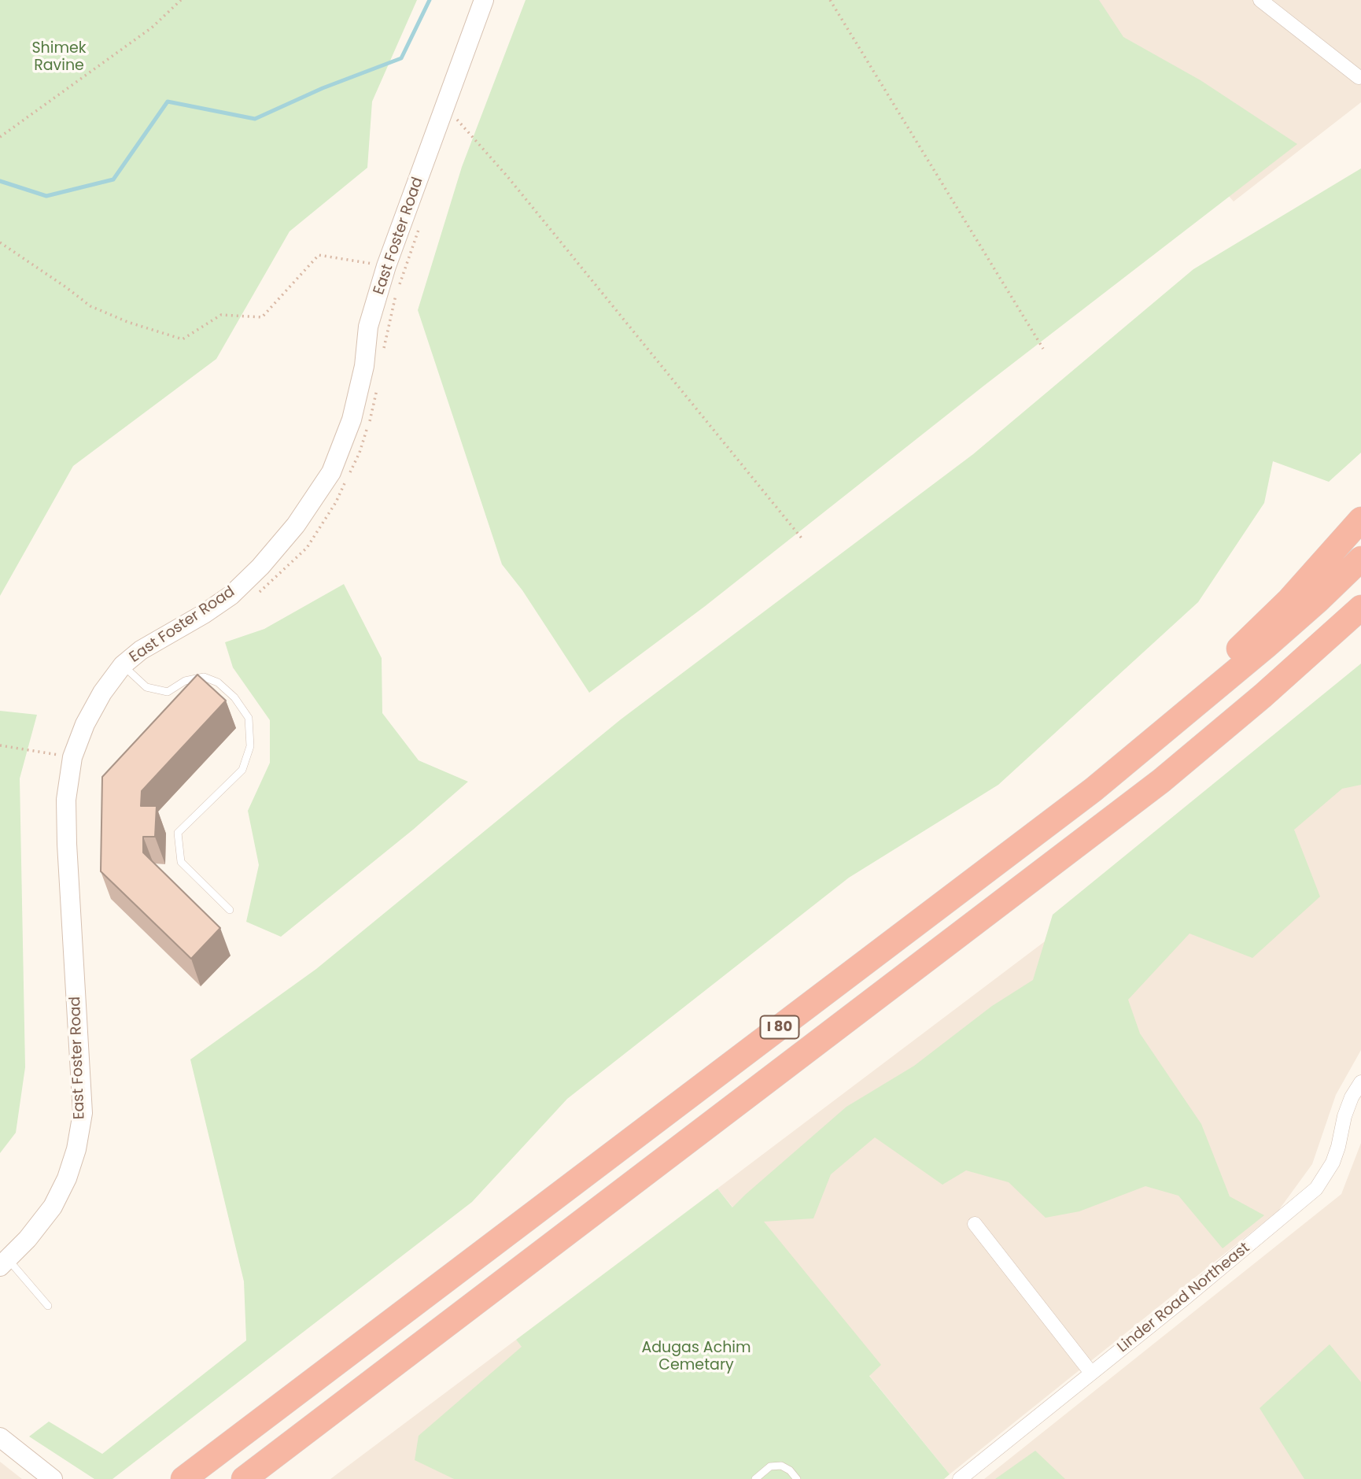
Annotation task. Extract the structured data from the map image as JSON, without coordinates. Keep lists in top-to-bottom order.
{
  "streets": {
    "highway": ["I 80"],
    "street": ["East Foster Road", "Linder Road Northeast"]
  },
  "parks": ["Shimek Ravine", "Adugas Achim Cemetary"]
}
